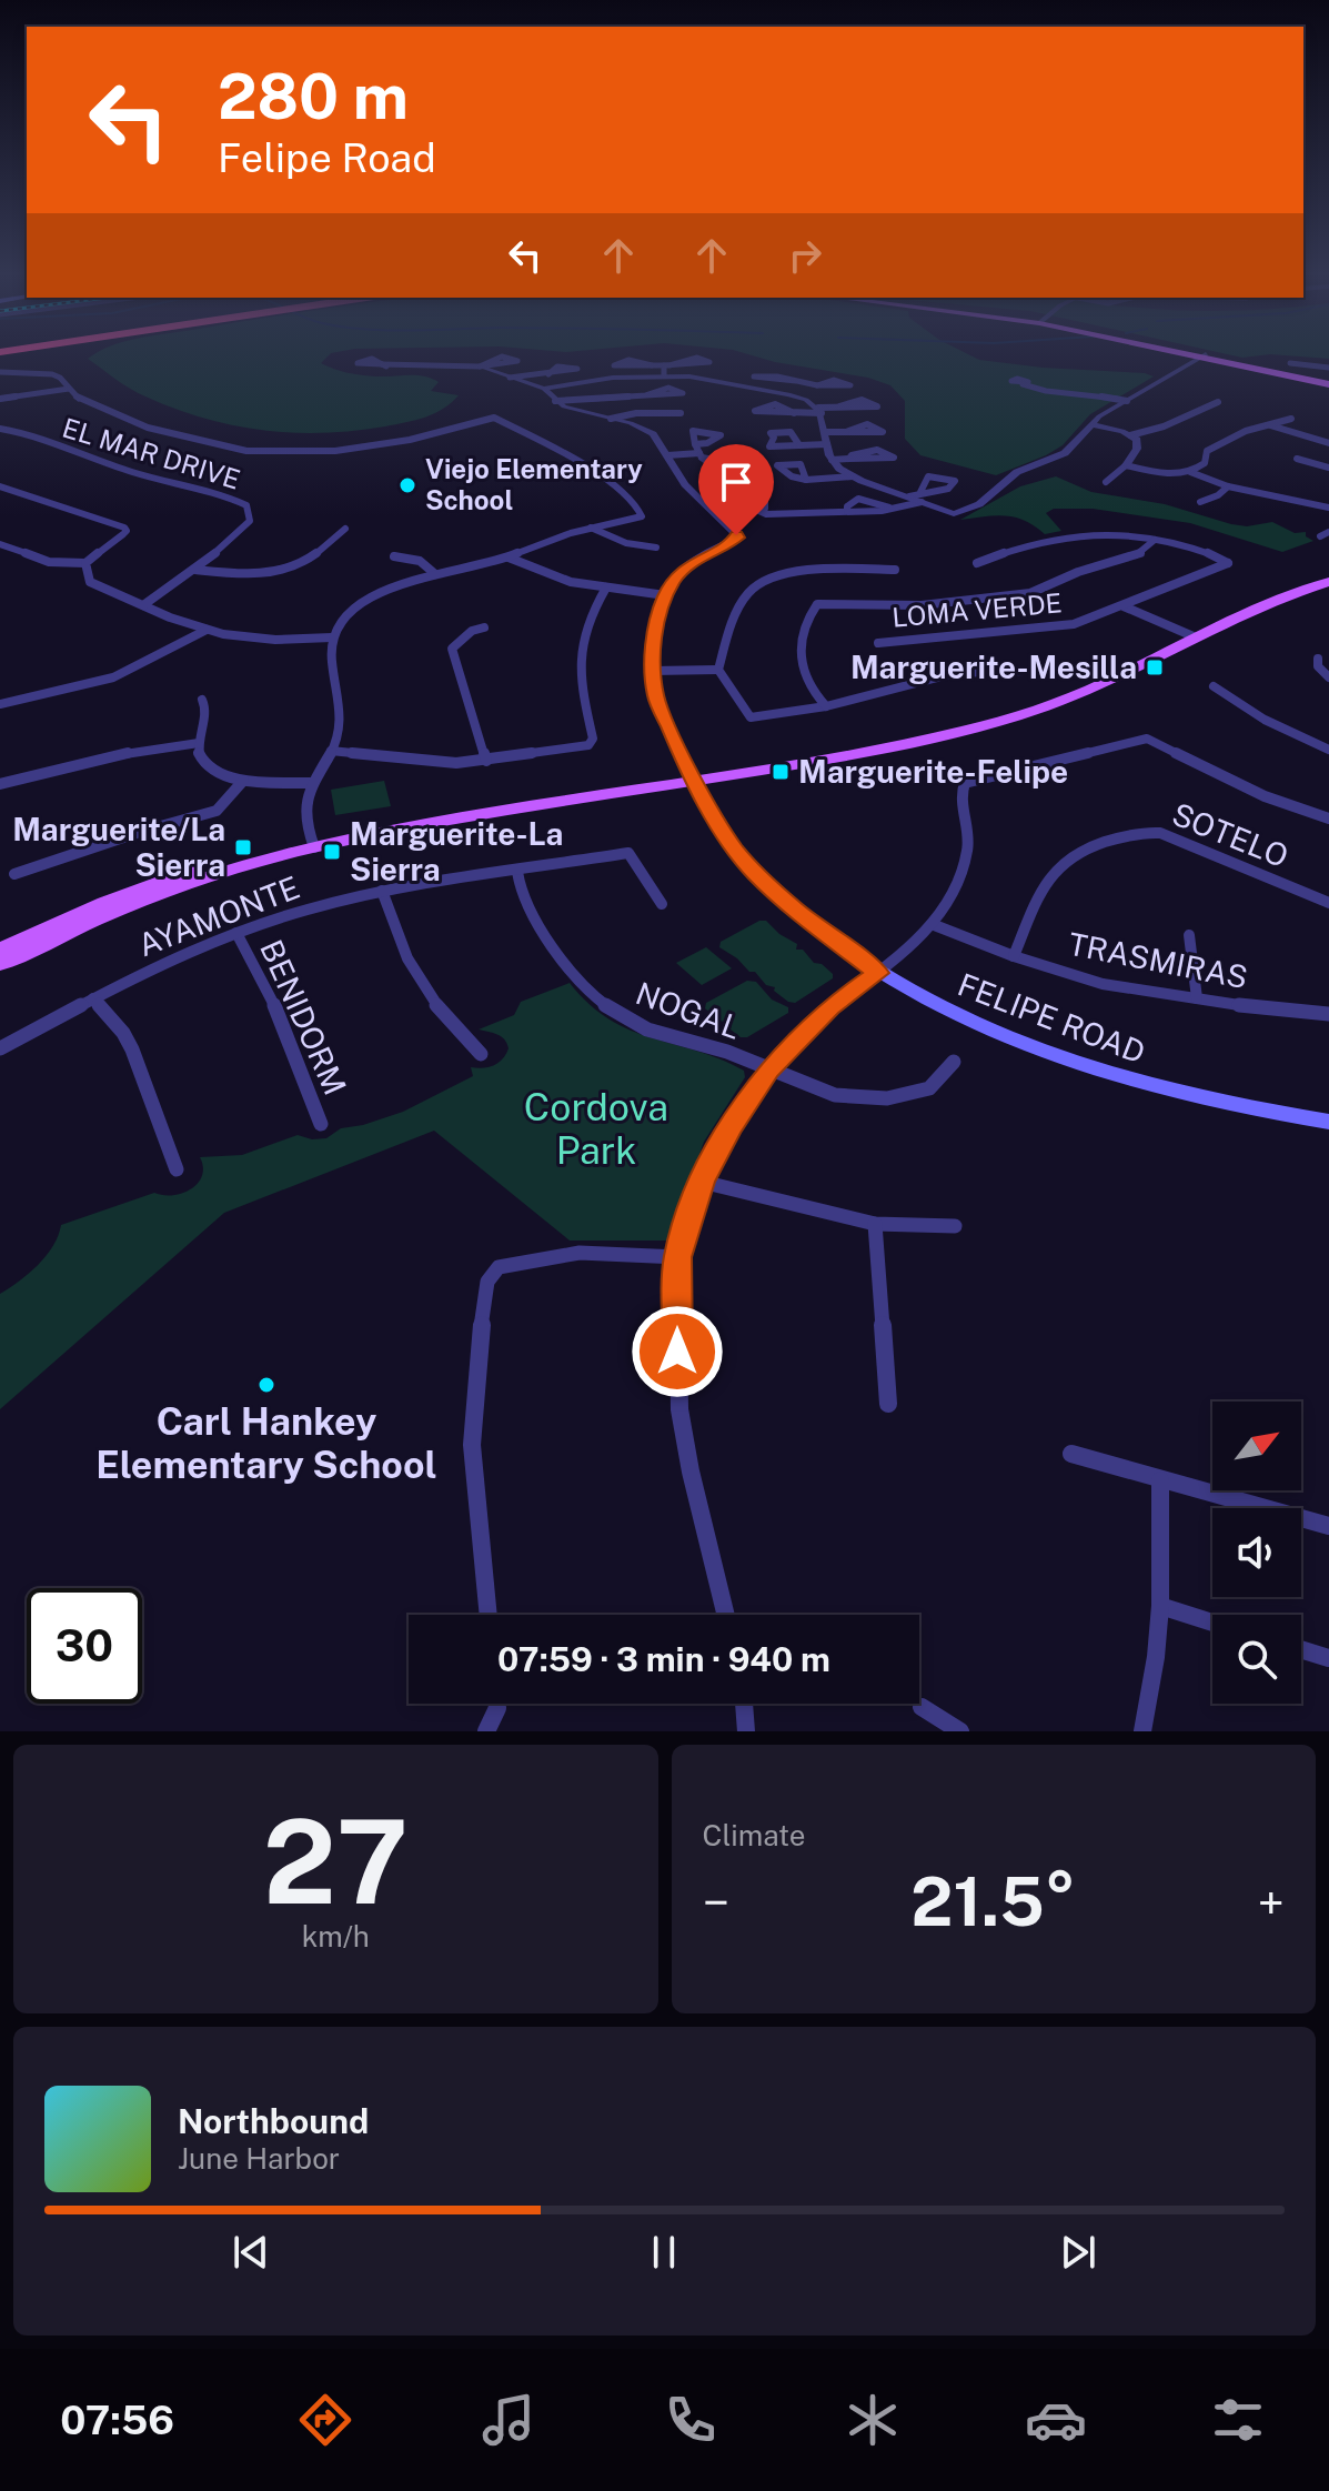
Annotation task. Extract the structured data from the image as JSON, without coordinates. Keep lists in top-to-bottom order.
{
  "streets": {
    "main road": ["FELIPE ROAD"],
    "street": [
      "EL MAR DRIVE",
      "LOMA VERDE",
      "SOTELO",
      "AYAMONTE",
      "TRASMIRAS",
      "NOGAL",
      "BENIDORM"
    ]
  },
  "crossings": [
    ["SOTELO", "TRASMIRAS"],
    ["AYAMONTE", "NOGAL"],
    ["AYAMONTE", "BENIDORM"]
  ],
  "parks": ["Cordova Park"],
  "places": {
    "other": ["Viejo Elementary School", "Carl Hankey Elementary School"],
    "transit": [
      "Marguerite-Mesilla",
      "Marguerite-Felipe",
      "Marguerite/La Sierra",
      "Marguerite-La Sierra"
    ]
  },
  "north": "top right",
  "page": {
    "turn": ["280 m", "Felipe Road"],
    "limit": "30",
    "trip": "07:59 · 3 min · 940 m",
    "tile": [
      ["27", "km/h"],
      "Climate"
    ],
    "heat": ["−", "21.5°", "+"],
    "song": ["Northbound", "June Harbor"],
    "tabs": "07:56"
  }
}
